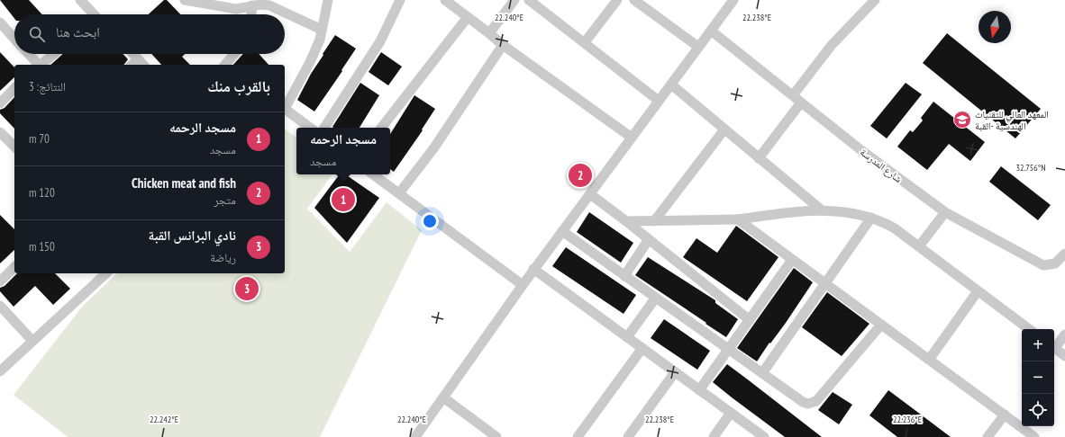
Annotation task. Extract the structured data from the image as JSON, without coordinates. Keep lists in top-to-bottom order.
{
  "streets": {
    "street": ["شارع المدرسة"]
  },
  "places": {
    "school or university": ["المعهد العالي للتقنيات الهندسية -القبة"]
  },
  "north": "bottom",
  "page": {
    "search": "ابحث هنا",
    "heading": ["بالقرب منك", "النتائج: 3"],
    "list": [
      {
        "mark": "1",
        "name": "مسجد الرحمه",
        "note": "مسجد",
        "value": "70 m"
      },
      {
        "mark": "2",
        "name": "Chicken meat and fish",
        "note": "متجر",
        "value": "120 m"
      },
      {
        "mark": "3",
        "name": "نادي البرانس القبة",
        "note": "رياضة",
        "value": "150 m"
      }
    ],
    "popup": ["مسجد الرحمه", "مسجد"],
    "pins": ["2", "1", "3"],
    "map_buttons": ["+", "−"]
  },
  "coordinates": [
    "22.240°E",
    "22.238°E",
    "32.756°N",
    "22.242°E",
    "22.236°E"
  ]
}
